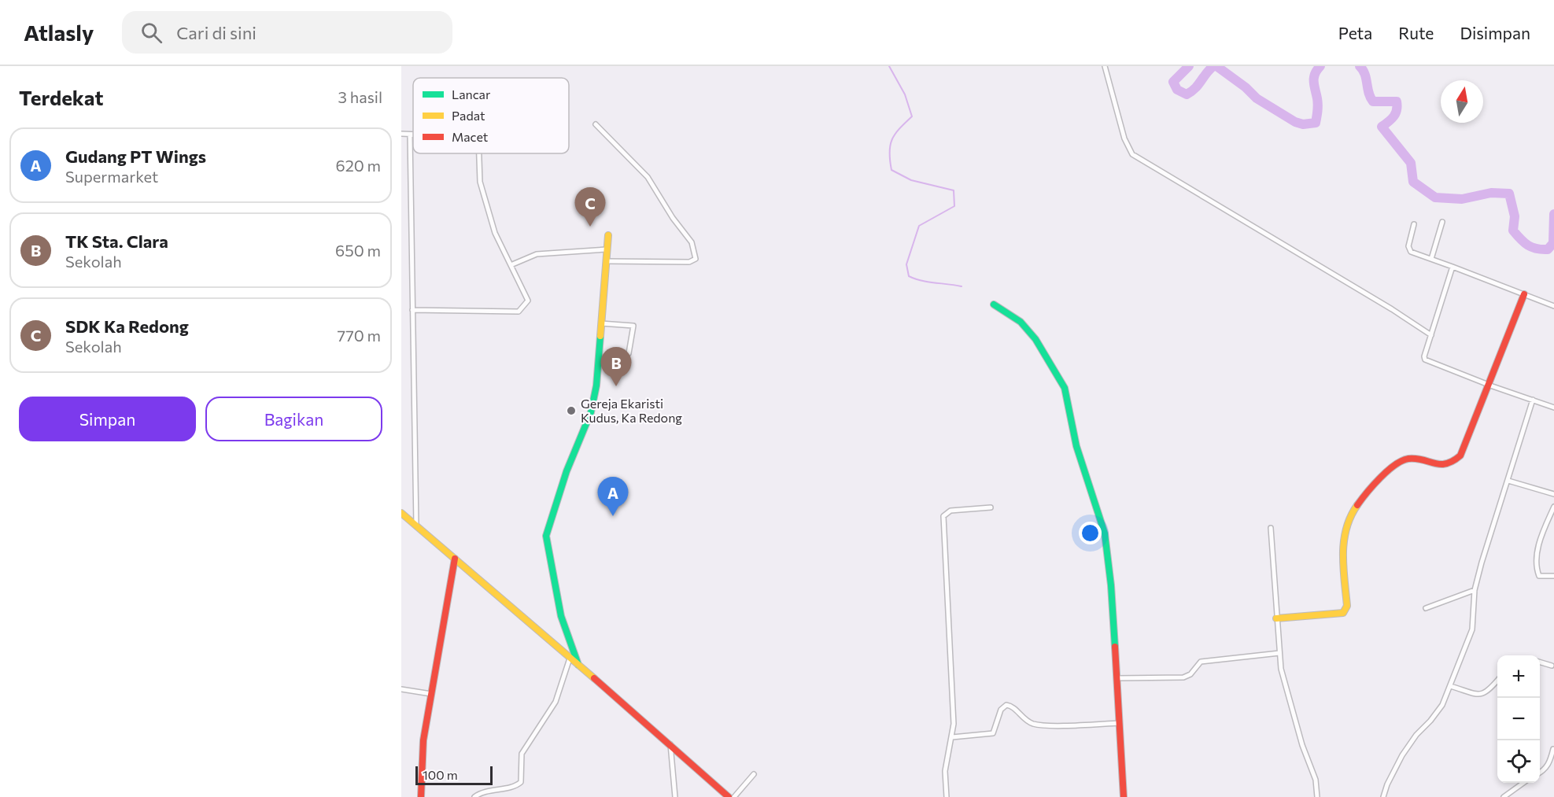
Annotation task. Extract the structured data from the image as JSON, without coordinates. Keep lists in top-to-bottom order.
{
  "places": ["Gereja Ekaristi Kudus, Ka Redong"],
  "legend": ["Lancar", "Padat", "Macet"],
  "scale_bar": "100 m",
  "north": "top",
  "page": {
    "header": "Atlasly",
    "search": "Cari di sini",
    "nav": ["Peta", "Rute", "Disimpan"],
    "heading": ["Terdekat", "3 hasil"],
    "list": [
      {
        "mark": "A",
        "name": "Gudang PT Wings",
        "note": "Supermarket",
        "value": "620 m"
      },
      {
        "mark": "B",
        "name": "TK Sta. Clara",
        "note": "Sekolah",
        "value": "650 m"
      },
      {
        "mark": "C",
        "name": "SDK Ka Redong",
        "note": "Sekolah",
        "value": "770 m"
      }
    ],
    "pins": ["C", "B", "A"],
    "buttons": ["Simpan", "Bagikan"],
    "map_buttons": ["+", "−"],
    "scale": "100 m"
  }
}
